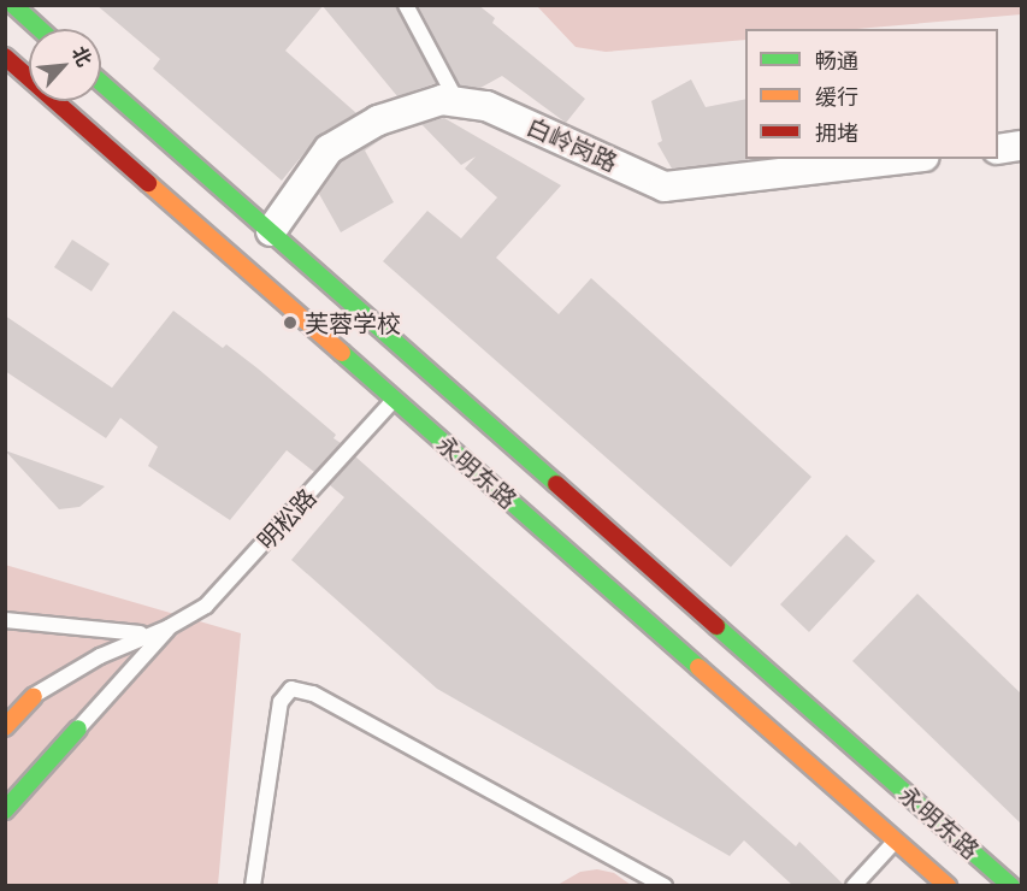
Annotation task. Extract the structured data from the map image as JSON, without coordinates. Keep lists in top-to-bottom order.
{
  "streets": {
    "main road": ["永明东路"],
    "street": ["白岭岗路"],
    "lane": ["明松路"]
  },
  "crossings": [
    ["白岭岗路", "永明东路"],
    ["永明东路", "明松路"]
  ],
  "places": ["芙蓉学校"],
  "legend": ["畅通", "缓行", "拥堵"],
  "north": "top right"
}
